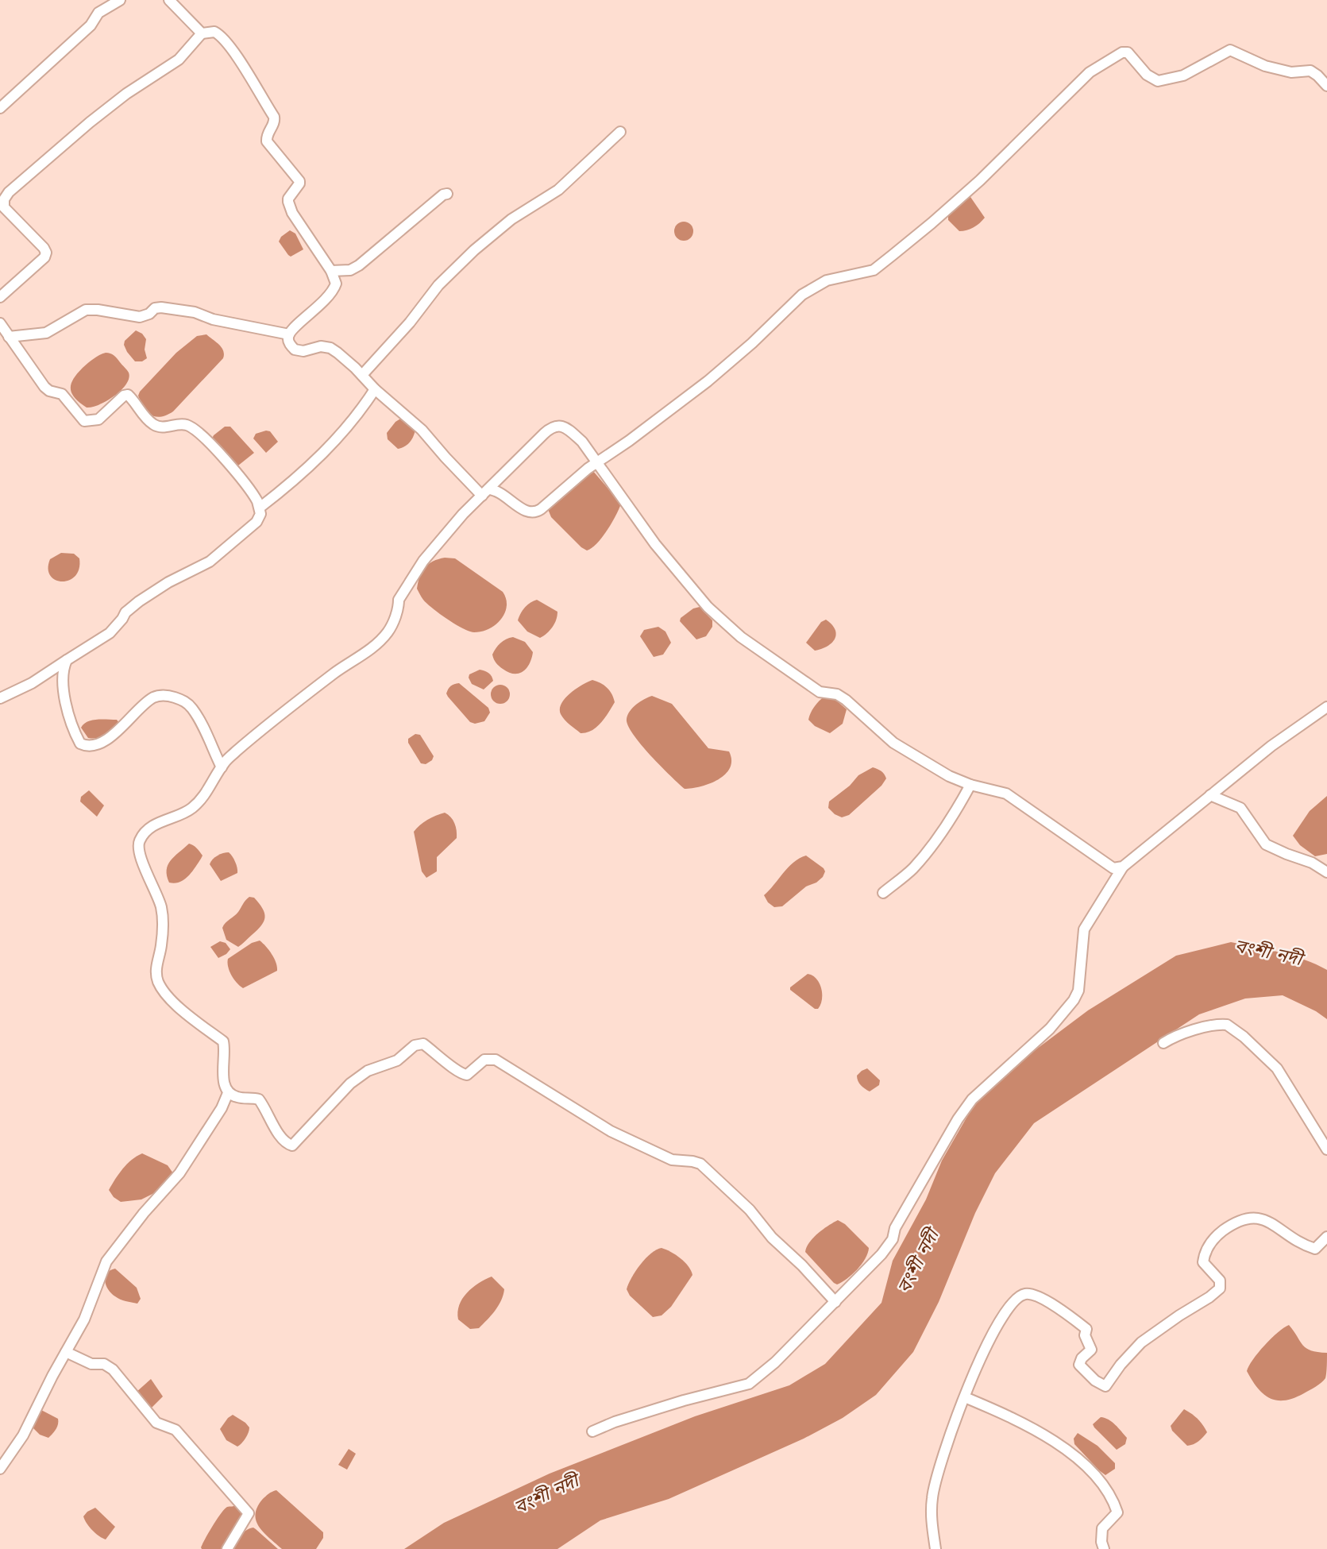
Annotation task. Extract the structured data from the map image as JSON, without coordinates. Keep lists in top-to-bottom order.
{
  "water": ["বংশী নদী"]
}
